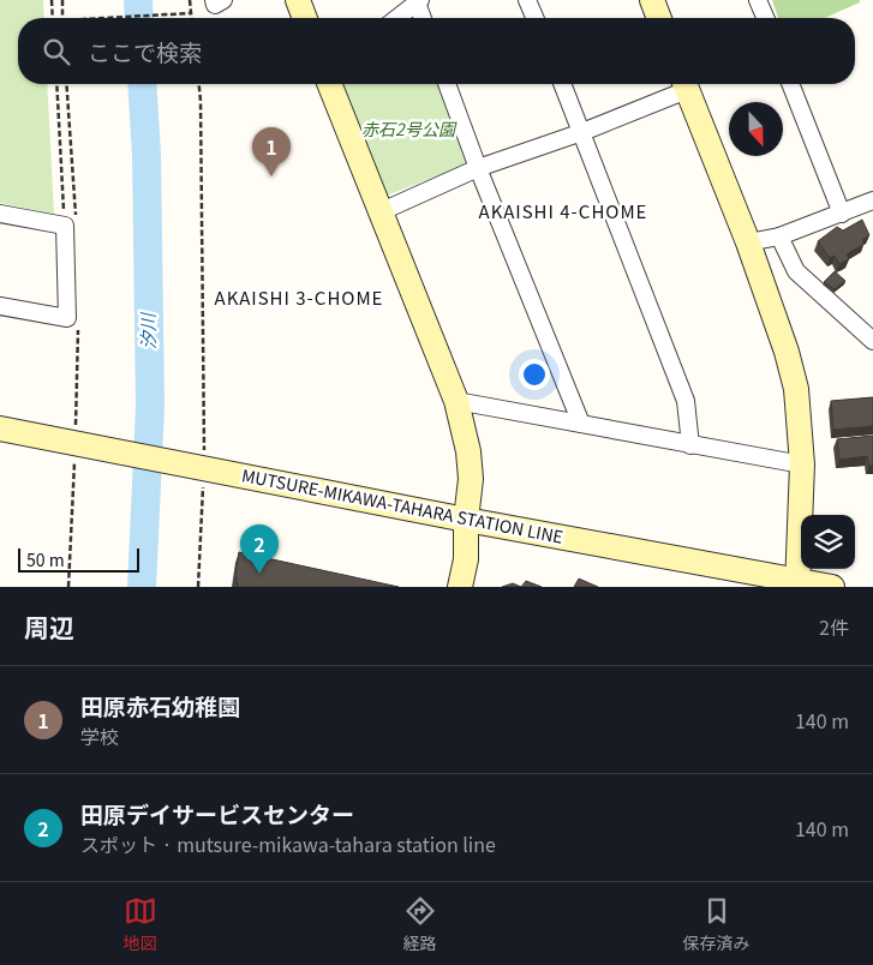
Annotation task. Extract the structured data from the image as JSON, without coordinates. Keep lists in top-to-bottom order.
{
  "streets": {
    "street": ["MUTSURE-MIKAWA-TAHARA STATION LINE"]
  },
  "districts": ["AKAISHI 4-CHOME", "AKAISHI 3-CHOME"],
  "water": ["汐川"],
  "parks": ["赤石2号公園"],
  "scale_bar": "50 m",
  "north": "bottom",
  "page": {
    "search": "ここで検索",
    "pins": ["1", "2"],
    "scale": "50 m",
    "heading": ["周辺", "2件"],
    "list": [
      {
        "mark": "1",
        "name": "田原赤石幼稚園",
        "note": "学校",
        "value": "140 m"
      },
      {
        "mark": "2",
        "name": "田原デイサービスセンター",
        "note": "スポット · mutsure-mikawa-tahara station line",
        "value": "140 m"
      }
    ],
    "nav": ["地図", "経路", "保存済み"]
  }
}
